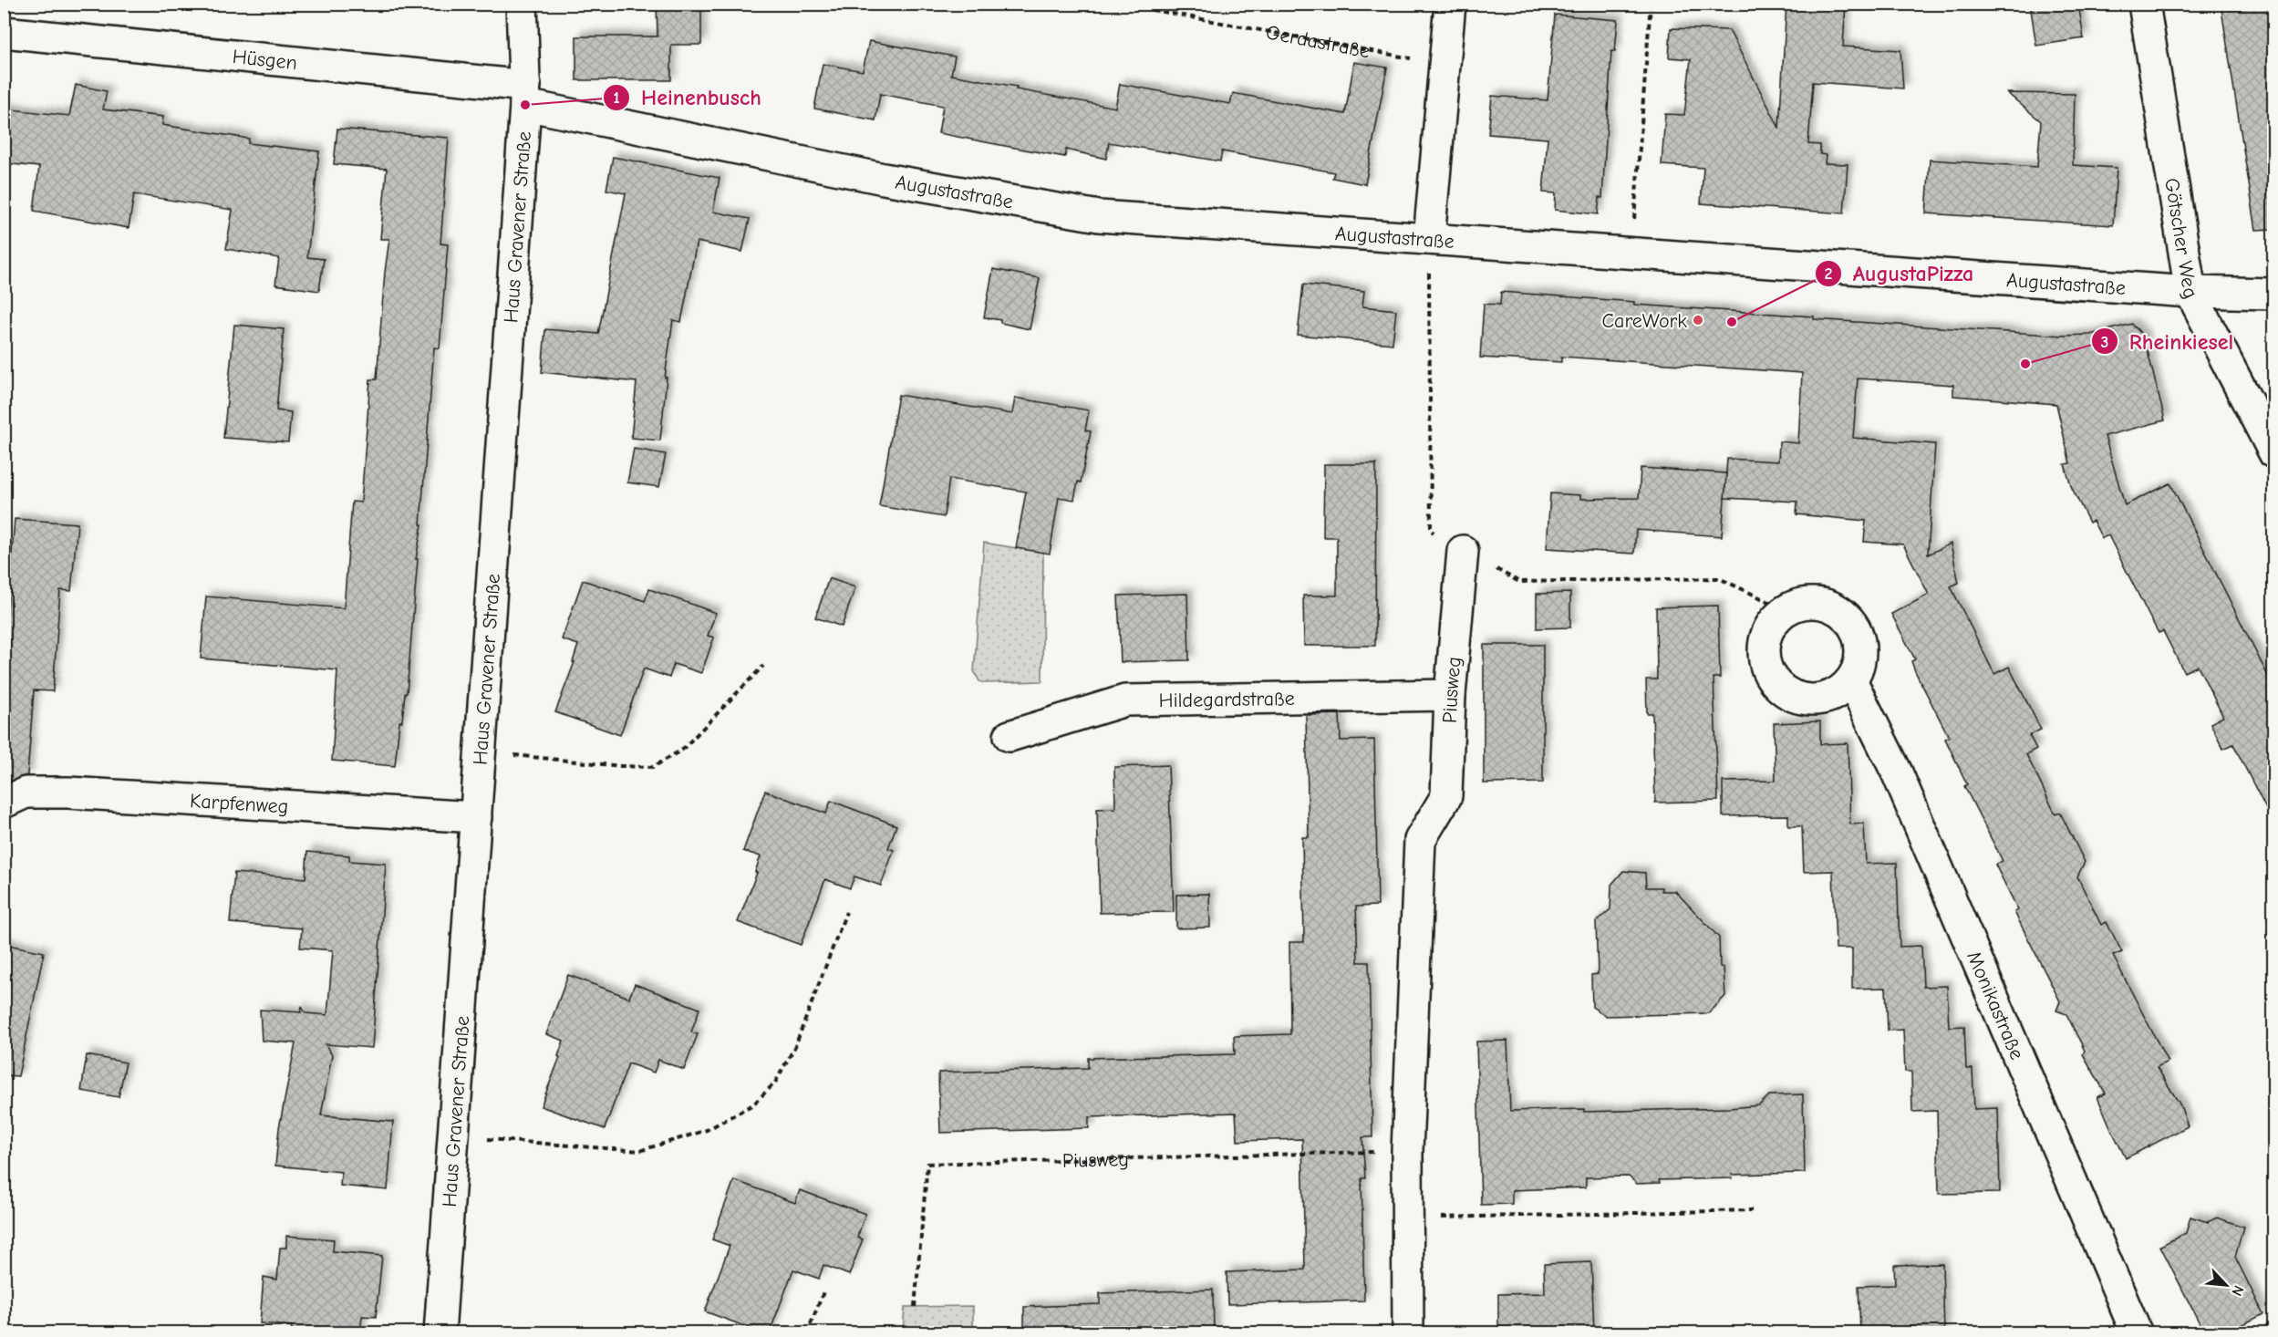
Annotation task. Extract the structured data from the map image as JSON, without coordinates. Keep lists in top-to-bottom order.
{
  "streets": {
    "street": [
      "Hüsgen",
      "Augustastraße",
      "Haus Gravener Straße",
      "Götscher Weg",
      "Piusweg",
      "Hildegardstraße",
      "Karpfenweg",
      "Monikastraße"
    ],
    "path": ["Gerdastraße"]
  },
  "crossings": [
    ["Hüsgen", "Augustastraße"],
    ["Hüsgen", "Haus Gravener Straße"],
    ["Augustastraße", "Haus Gravener Straße"],
    ["Augustastraße", "Götscher Weg"],
    ["Haus Gravener Straße", "Karpfenweg"],
    ["Piusweg", "Hildegardstraße"]
  ],
  "places": [
    "Heinenbusch",
    "CareWork",
    "AugustaPizza",
    "Rheinkiesel"
  ],
  "north": "bottom right"
}
